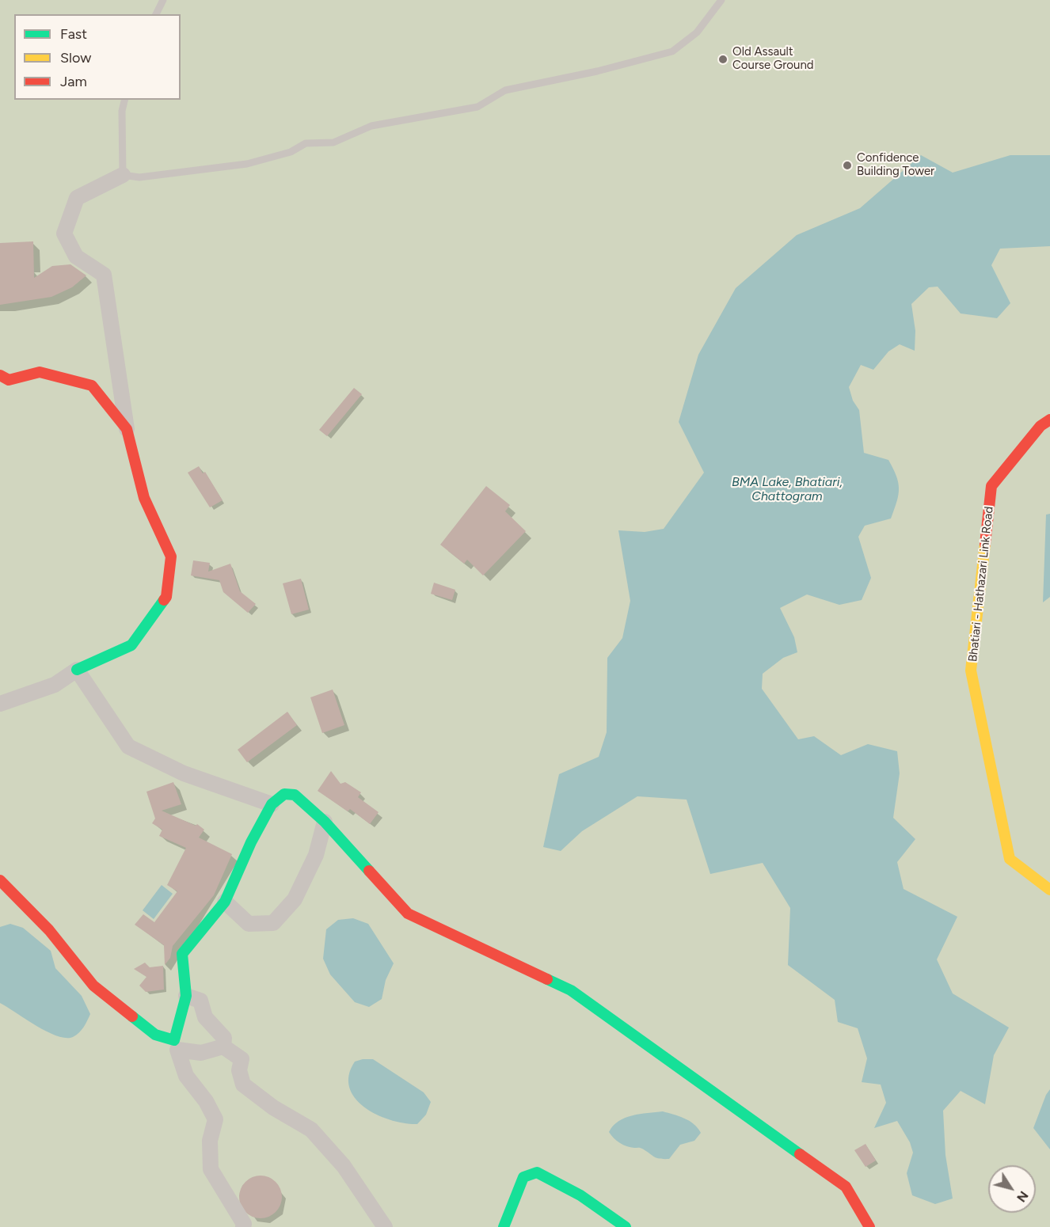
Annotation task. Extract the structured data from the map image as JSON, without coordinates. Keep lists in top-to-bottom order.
{
  "streets": {
    "street": ["Bhatiari - Hathazari Link Road"]
  },
  "water": ["BMA Lake, Bhatiari, Chattogram"],
  "places": ["Old Assault Course Ground", "Confidence Building Tower"],
  "legend": ["Fast", "Slow", "Jam"],
  "north": "bottom right"
}
